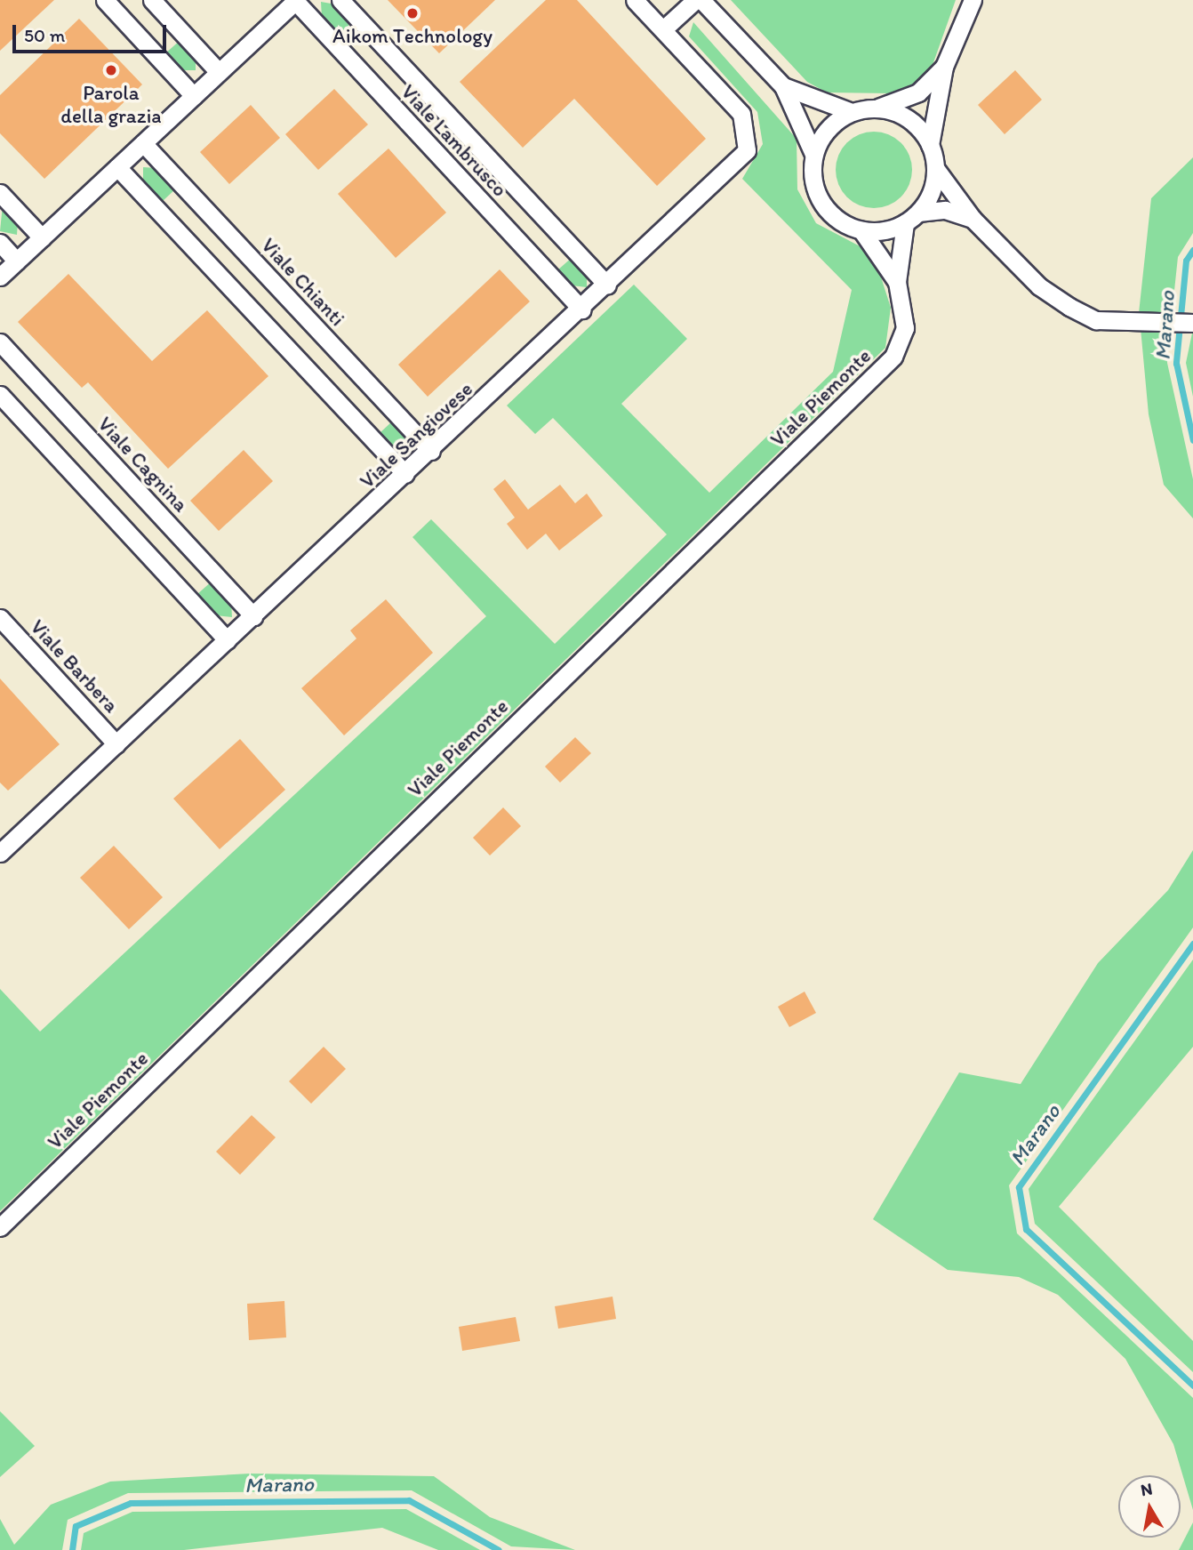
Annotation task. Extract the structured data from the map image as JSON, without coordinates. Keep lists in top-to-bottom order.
{
  "streets": {
    "street": [
      "Viale Lambrusco",
      "Viale Chianti",
      "Viale Piemonte",
      "Viale Sangiovese",
      "Viale Cagnina",
      "Viale Barbera"
    ]
  },
  "crossings": [
    ["Viale Lambrusco", "Viale Sangiovese"],
    ["Viale Chianti", "Viale Sangiovese"],
    ["Viale Sangiovese", "Viale Cagnina"],
    ["Viale Sangiovese", "Viale Barbera"]
  ],
  "water": ["Marano"],
  "places": ["Aikom Technology", "Parola della grazia"],
  "scale_bar": "50 m",
  "north": "top"
}
